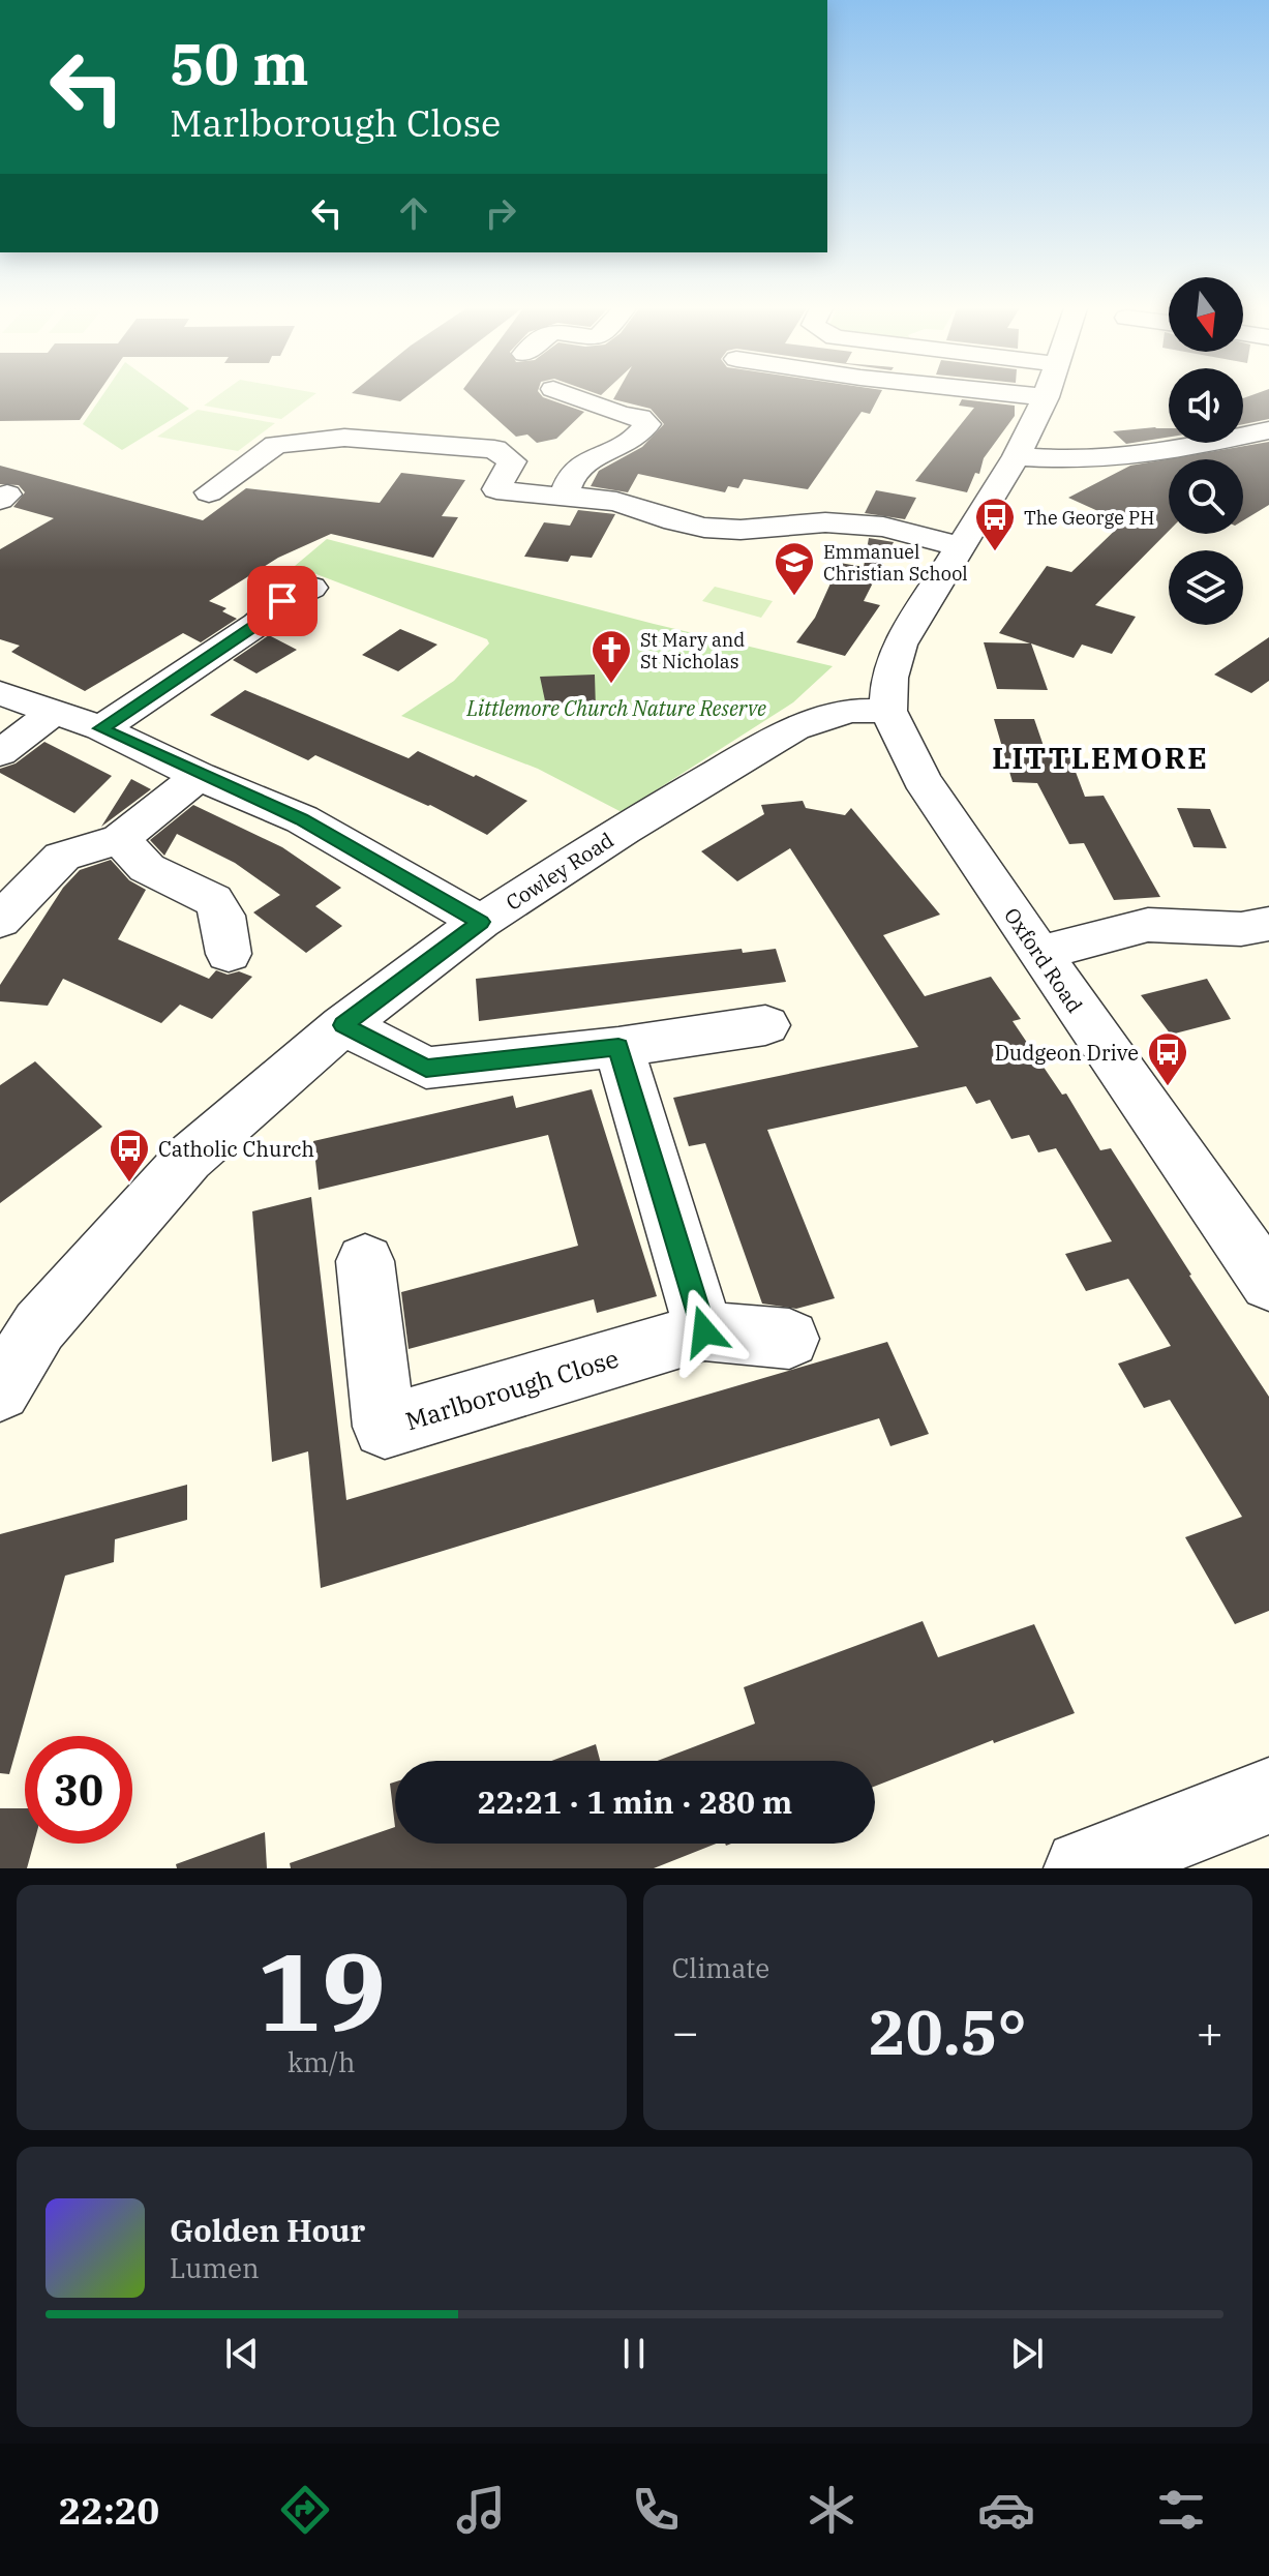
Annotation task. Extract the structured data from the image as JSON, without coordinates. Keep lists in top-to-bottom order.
{
  "streets": {
    "street": ["Cowley Road", "Oxford Road", "Marlborough Close"]
  },
  "crossings": [
    ["Cowley Road", "Oxford Road"]
  ],
  "districts": ["LITTLEMORE"],
  "parks": ["Littlemore Church Nature Reserve"],
  "places": {
    "bus stop": ["The George PH", "Dudgeon Drive", "Catholic Church"],
    "school or university": ["Emmanuel Christian School"],
    "church": ["St Mary and St Nicholas"]
  },
  "north": "bottom",
  "page": {
    "turn": ["50 m", "Marlborough Close"],
    "limit": "30",
    "trip": "22:21 · 1 min · 280 m",
    "tile": [
      ["19", "km/h"],
      "Climate"
    ],
    "heat": ["−", "20.5°", "+"],
    "song": ["Golden Hour", "Lumen"],
    "tabs": "22:20"
  }
}
